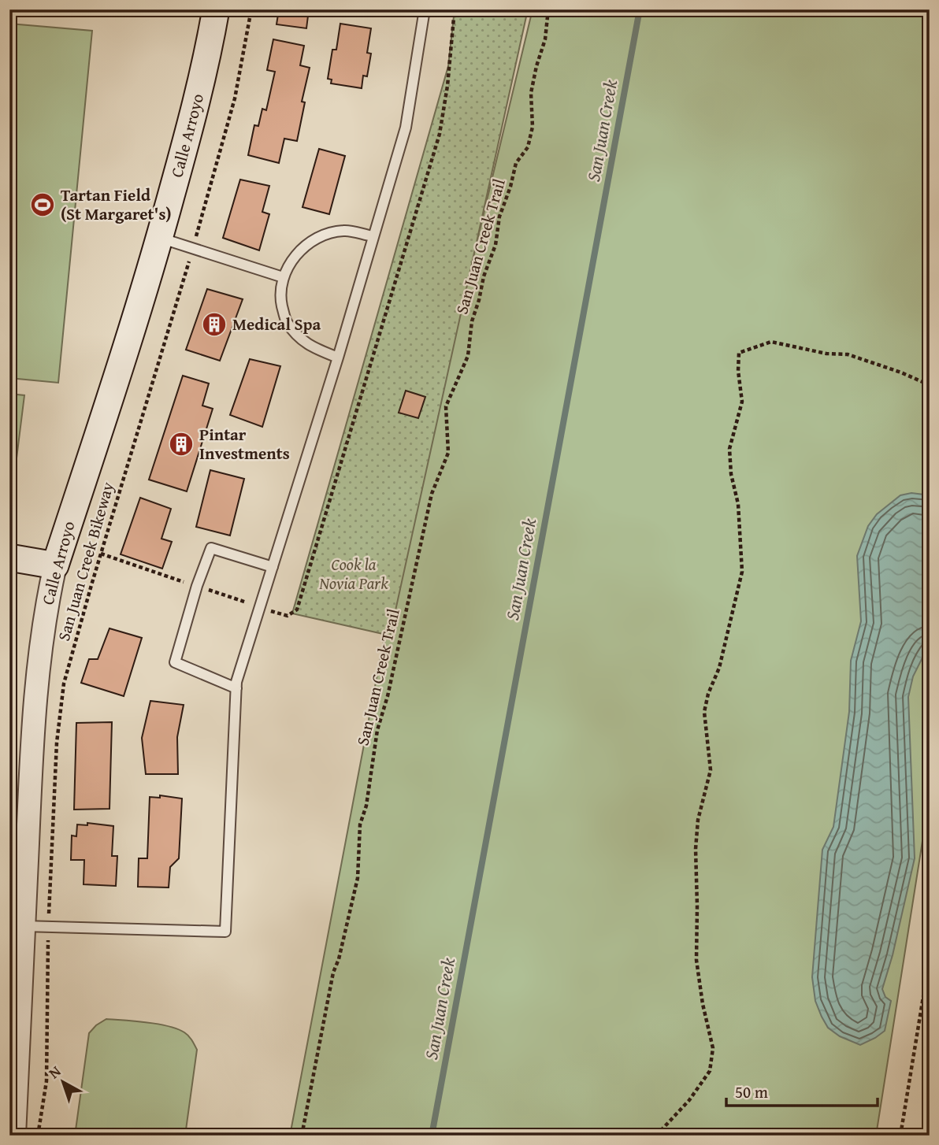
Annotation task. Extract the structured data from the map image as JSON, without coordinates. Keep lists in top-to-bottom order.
{
  "streets": {
    "main road": ["Calle Arroyo"],
    "path": ["San Juan Creek Trail", "San Juan Creek Bikeway"]
  },
  "water": ["San Juan Creek"],
  "parks": ["Cook la Novia Park"],
  "places": {
    "sports": ["Tartan Field (St Margaret's)"],
    "building": ["Medical Spa", "Pintar Investments"]
  },
  "scale_bar": "50 m",
  "north": "top left"
}
